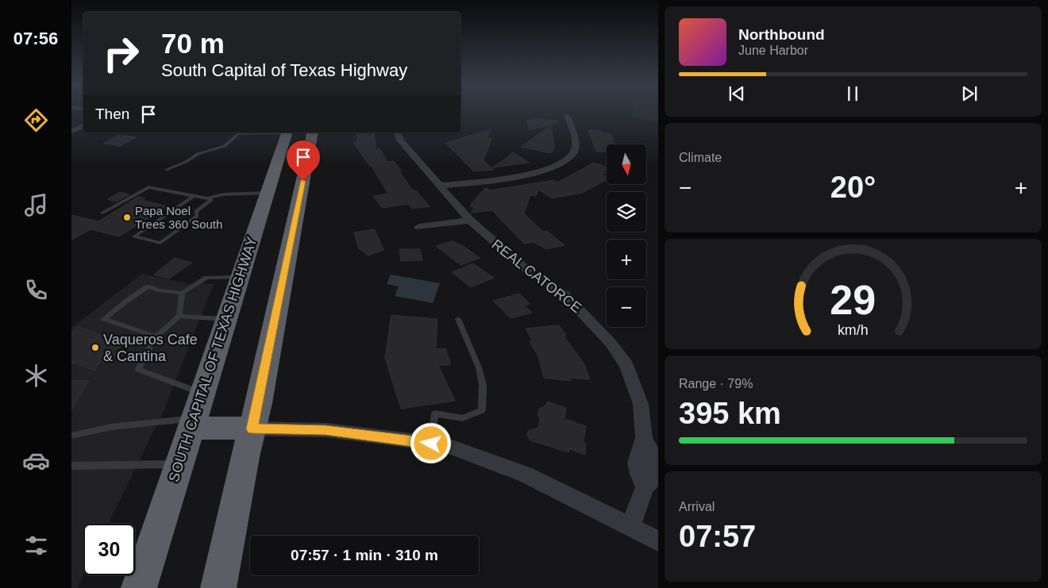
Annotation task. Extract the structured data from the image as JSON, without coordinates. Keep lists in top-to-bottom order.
{
  "streets": {
    "highway": ["SOUTH CAPITAL OF TEXAS HIGHWAY"],
    "street": ["REAL CATORCE"]
  },
  "places": ["Papa Noel Trees 360 South", "Vaqueros Cafe & Cantina"],
  "north": "bottom",
  "page": {
    "tabs": "07:56",
    "turn": ["70 m", "South Capital of Texas Highway"],
    "song": ["Northbound", "June Harbor"],
    "then": "Then",
    "tile": [
      "Climate",
      ["Range · 79%", "395 km"],
      ["Arrival", "07:57"]
    ],
    "map_buttons": ["+", "−"],
    "heat": ["−", "20°", "+"],
    "limit": "30",
    "trip": "07:57 · 1 min · 310 m",
    "gauge": ["29", "km/h"]
  }
}
